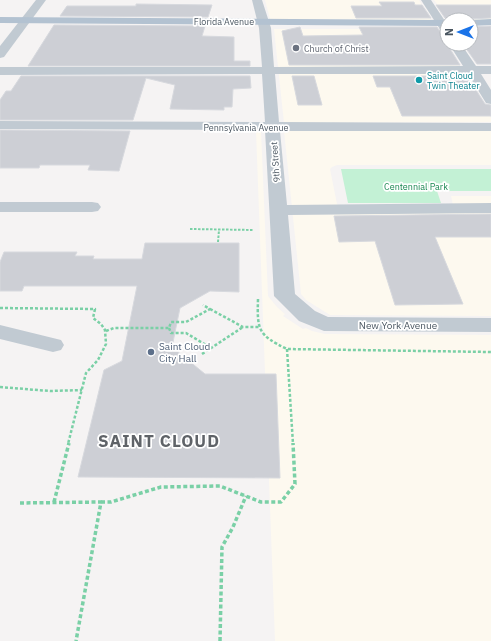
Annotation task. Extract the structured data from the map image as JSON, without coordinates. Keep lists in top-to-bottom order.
{
  "streets": {
    "main road": ["Florida Avenue"],
    "street": ["Pennsylvania Avenue", "9th Street", "New York Avenue"]
  },
  "crossings": [
    ["Florida Avenue", "9th Street"],
    ["Pennsylvania Avenue", "9th Street"],
    ["9th Street", "New York Avenue"]
  ],
  "districts": ["SAINT CLOUD"],
  "parks": ["Centennial Park"],
  "places": ["Church of Christ", "Saint Cloud Twin Theater", "Saint Cloud City Hall"],
  "north": "left"
}
